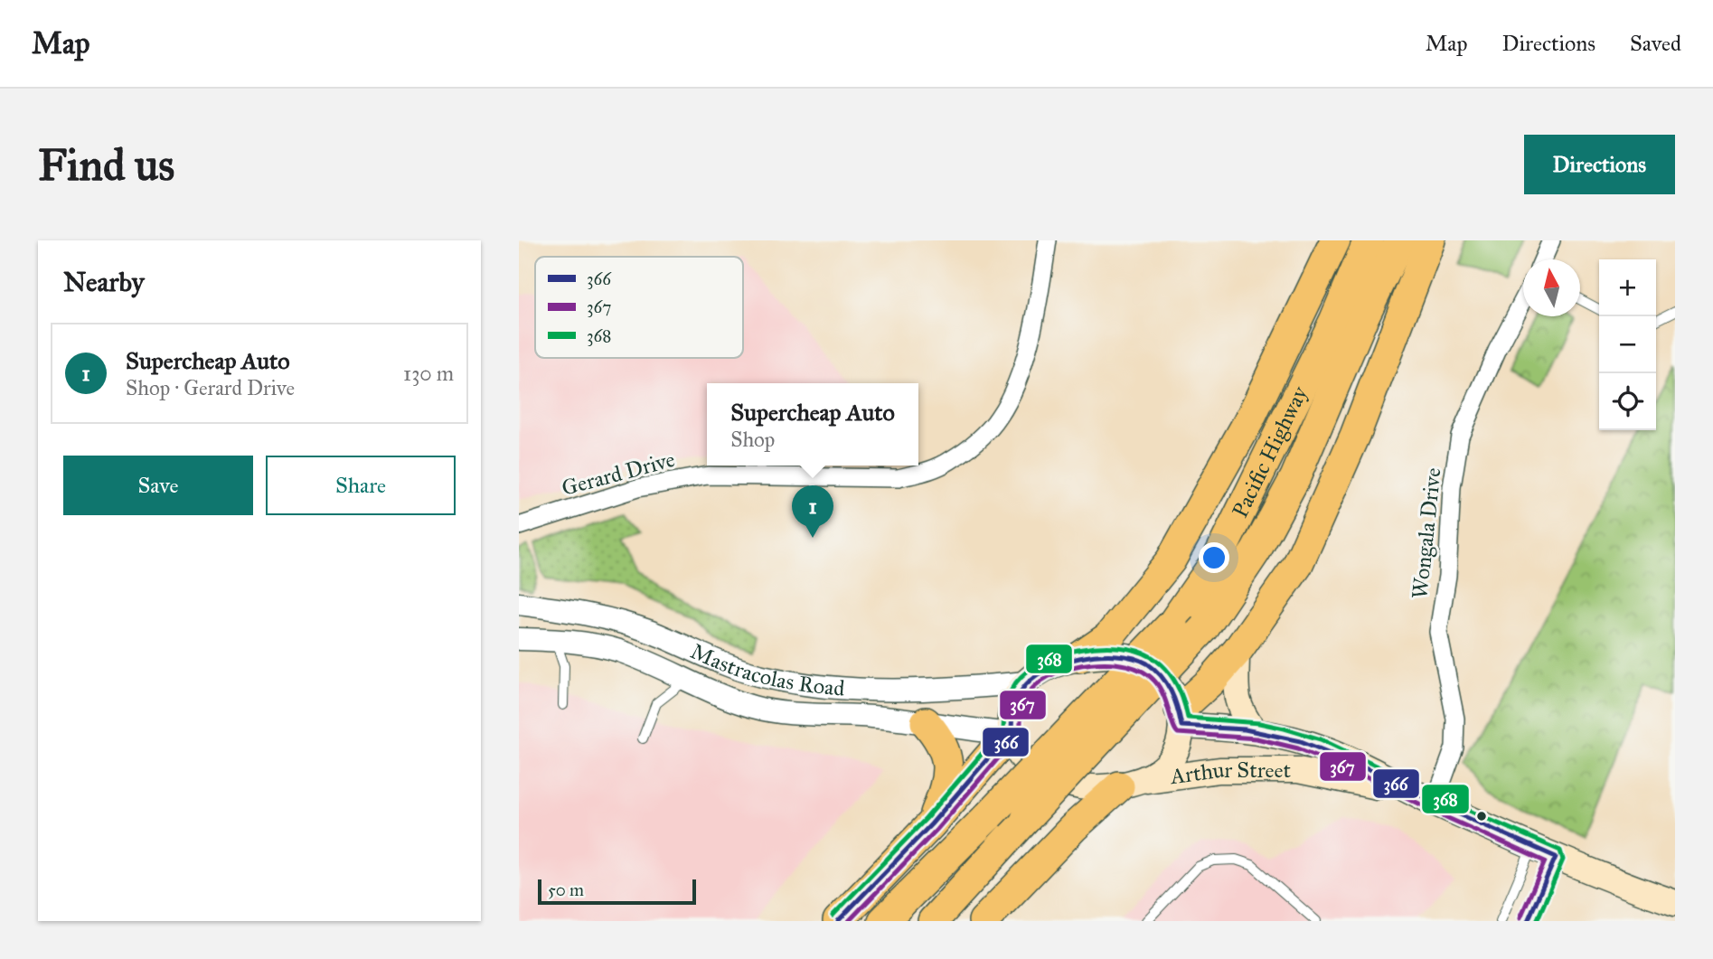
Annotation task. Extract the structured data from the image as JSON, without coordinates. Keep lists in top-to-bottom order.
{
  "streets": {
    "highway": ["Pacific Highway"],
    "main road": ["Arthur Street"],
    "street": ["Gerard Drive", "Wongala Drive", "Mastracolas Road"]
  },
  "crossings": [
    ["Wongala Drive", "Arthur Street"],
    ["Mastracolas Road", "Arthur Street"]
  ],
  "lines": ["transit line 368", "transit line 366", "transit line 367"],
  "legend": ["366", "367", "368"],
  "scale_bar": "50 m",
  "north": "top",
  "page": {
    "header": "Map",
    "nav": ["Map", "Directions", "Saved"],
    "buttons": [
      "Directions",
      ["Save", "Share"]
    ],
    "title": "Find us",
    "heading": "Nearby",
    "map_buttons": ["+", "−"],
    "list": [
      {
        "mark": "1",
        "name": "Supercheap Auto",
        "note": "Shop · Gerard Drive",
        "value": "130 m"
      }
    ],
    "popup": ["Supercheap Auto", "Shop"],
    "pins": "1",
    "scale": "50 m"
  }
}
